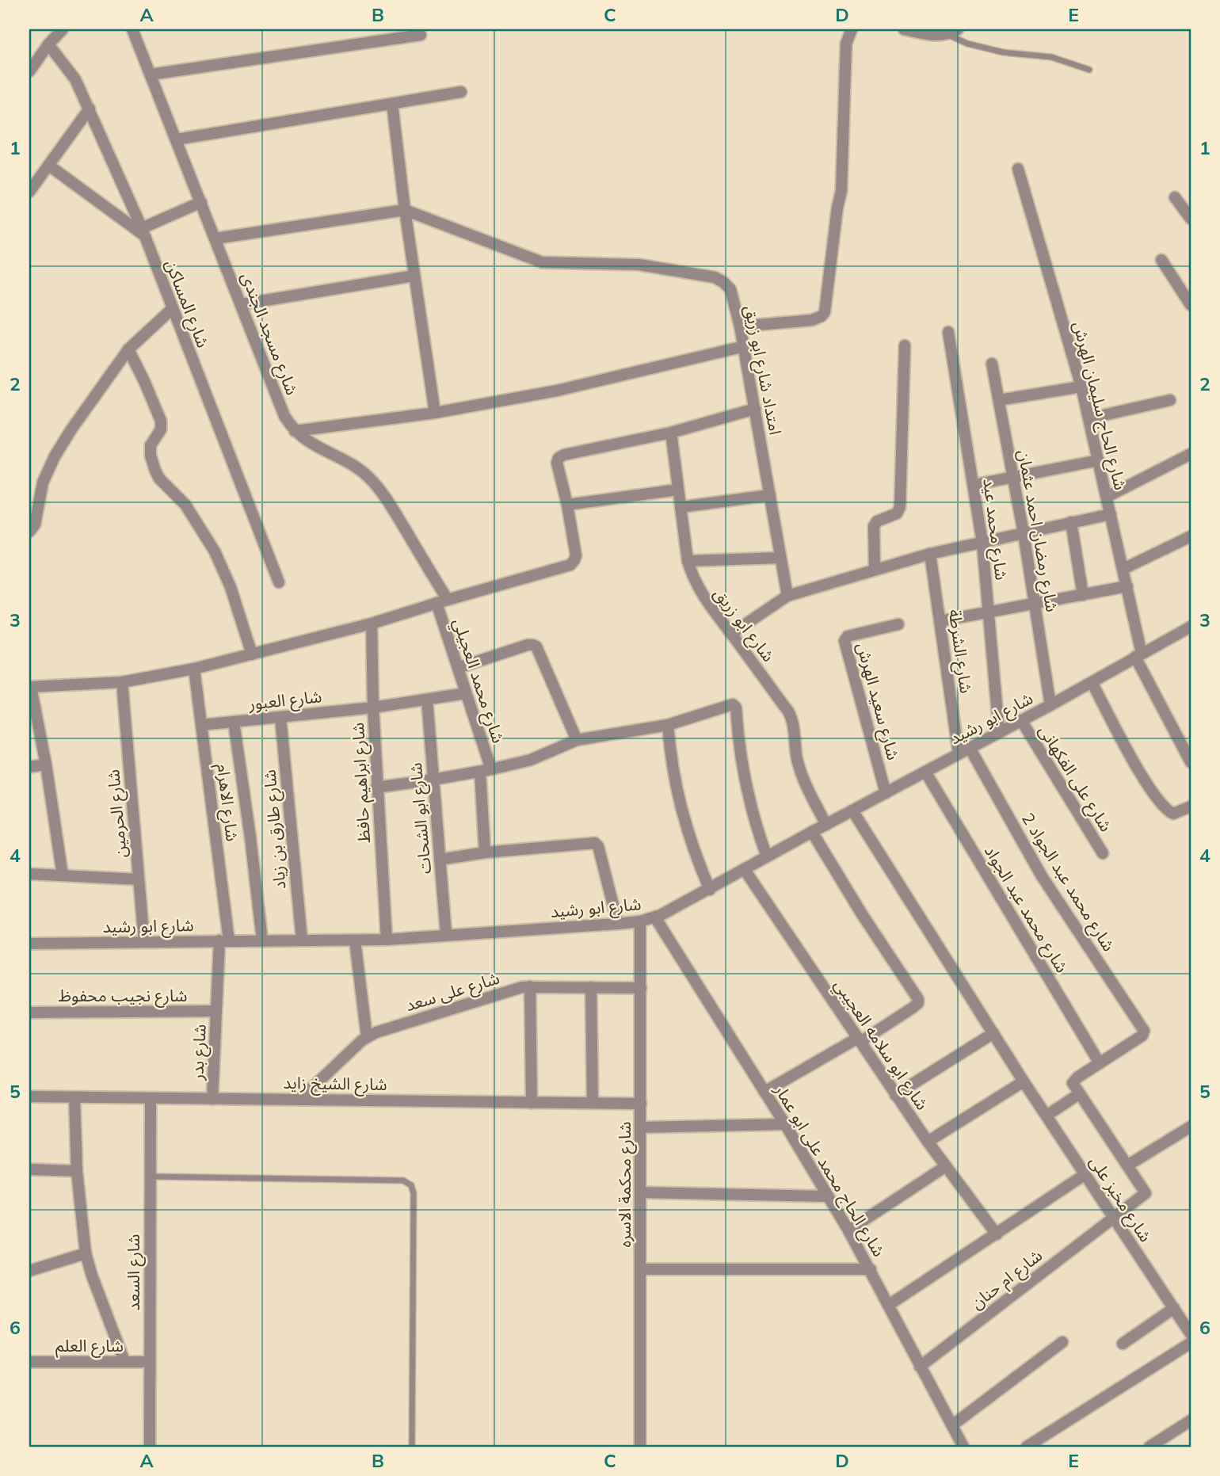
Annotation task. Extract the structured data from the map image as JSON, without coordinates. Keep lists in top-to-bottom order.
{
  "streets": {
    "street": [
      "شارع المساكن",
      "شارع مسجد الجندى",
      "امتداد شارع ابو زريق",
      "شارع الحاج سليمان الهرش",
      "شارع محمد عيد",
      "شارع رمضان احمد عثمان",
      "شارع ابو زريق",
      "شارع الشرطة",
      "شارع محمد العجيلي",
      "شارع العبور",
      "شارع سعيد الهرش",
      "شارع ابو رشيد",
      "شارع على الفكهانى",
      "شارع ابراهيم حافظ",
      "شارع الاهرام",
      "شارع الحرمين",
      "شارع ابو الشحات",
      "شارع طارق بن زياد",
      "شارع محمد عبد الجواد 2",
      "شارع محمد عبد الجواد",
      "شارع على سعد",
      "شارع نجيب محفوظ",
      "شارع ابو سلامه العجيبي",
      "شارع بدر",
      "شارع الشيخ زايد",
      "شارع الحاج محمد على ابو عمار",
      "شارع محكمة الاسره",
      "شارع مخبز على",
      "شارع السعد",
      "شارع ام حنان",
      "شارع العلم"
    ]
  },
  "crossings": [
    ["شارع مسجد الجندى", "شارع محمد العجيلي"],
    ["شارع الحاج سليمان الهرش", "شارع ابو رشيد"],
    ["شارع محمد عيد", "شارع ابو رشيد"],
    ["شارع رمضان احمد عثمان", "شارع ابو رشيد"],
    ["شارع ابو زريق", "شارع ابو رشيد"],
    ["شارع الشرطة", "شارع ابو رشيد"],
    ["شارع محمد العجيلي", "شارع العبور"],
    ["شارع العبور", "شارع ابراهيم حافظ"],
    ["شارع العبور", "شارع الاهرام"],
    ["شارع العبور", "شارع ابو الشحات"],
    ["شارع العبور", "شارع طارق بن زياد"],
    ["شارع سعيد الهرش", "شارع ابو رشيد"],
    ["شارع ابو رشيد", "شارع على الفكهانى"],
    ["شارع ابو رشيد", "شارع ابراهيم حافظ"],
    ["شارع ابو رشيد", "شارع الاهرام"],
    ["شارع ابو رشيد", "شارع الحرمين"],
    ["شارع ابو رشيد", "شارع ابو الشحات"],
    ["شارع ابو رشيد", "شارع طارق بن زياد"],
    ["شارع ابو رشيد", "شارع محمد عبد الجواد 2"],
    ["شارع ابو رشيد", "شارع محمد عبد الجواد"],
    ["شارع ابو رشيد", "شارع ابو سلامه العجيبي"],
    ["شارع ابو رشيد", "شارع بدر"],
    ["شارع ابو رشيد", "شارع الحاج محمد على ابو عمار"],
    ["شارع ابو رشيد", "شارع محكمة الاسره"],
    ["شارع ابو رشيد", "شارع مخبز على"],
    ["شارع الاهرام", "شارع بدر"],
    ["شارع محمد عبد الجواد 2", "شارع محمد عبد الجواد"],
    ["شارع على سعد", "شارع الشيخ زايد"],
    ["شارع على سعد", "شارع محكمة الاسره"],
    ["شارع نجيب محفوظ", "شارع بدر"],
    ["شارع بدر", "شارع الشيخ زايد"],
    ["شارع الشيخ زايد", "شارع محكمة الاسره"],
    ["شارع الشيخ زايد", "شارع السعد"],
    ["شارع الحاج محمد على ابو عمار", "شارع ام حنان"],
    ["شارع مخبز على", "شارع ام حنان"],
    ["شارع السعد", "شارع العلم"]
  ],
  "grid": {
    "columns": [
      "A",
      "B",
      "C",
      "D",
      "E"
    ],
    "rows": [
      "1",
      "2",
      "3",
      "4",
      "5",
      "6"
    ]
  }
}
